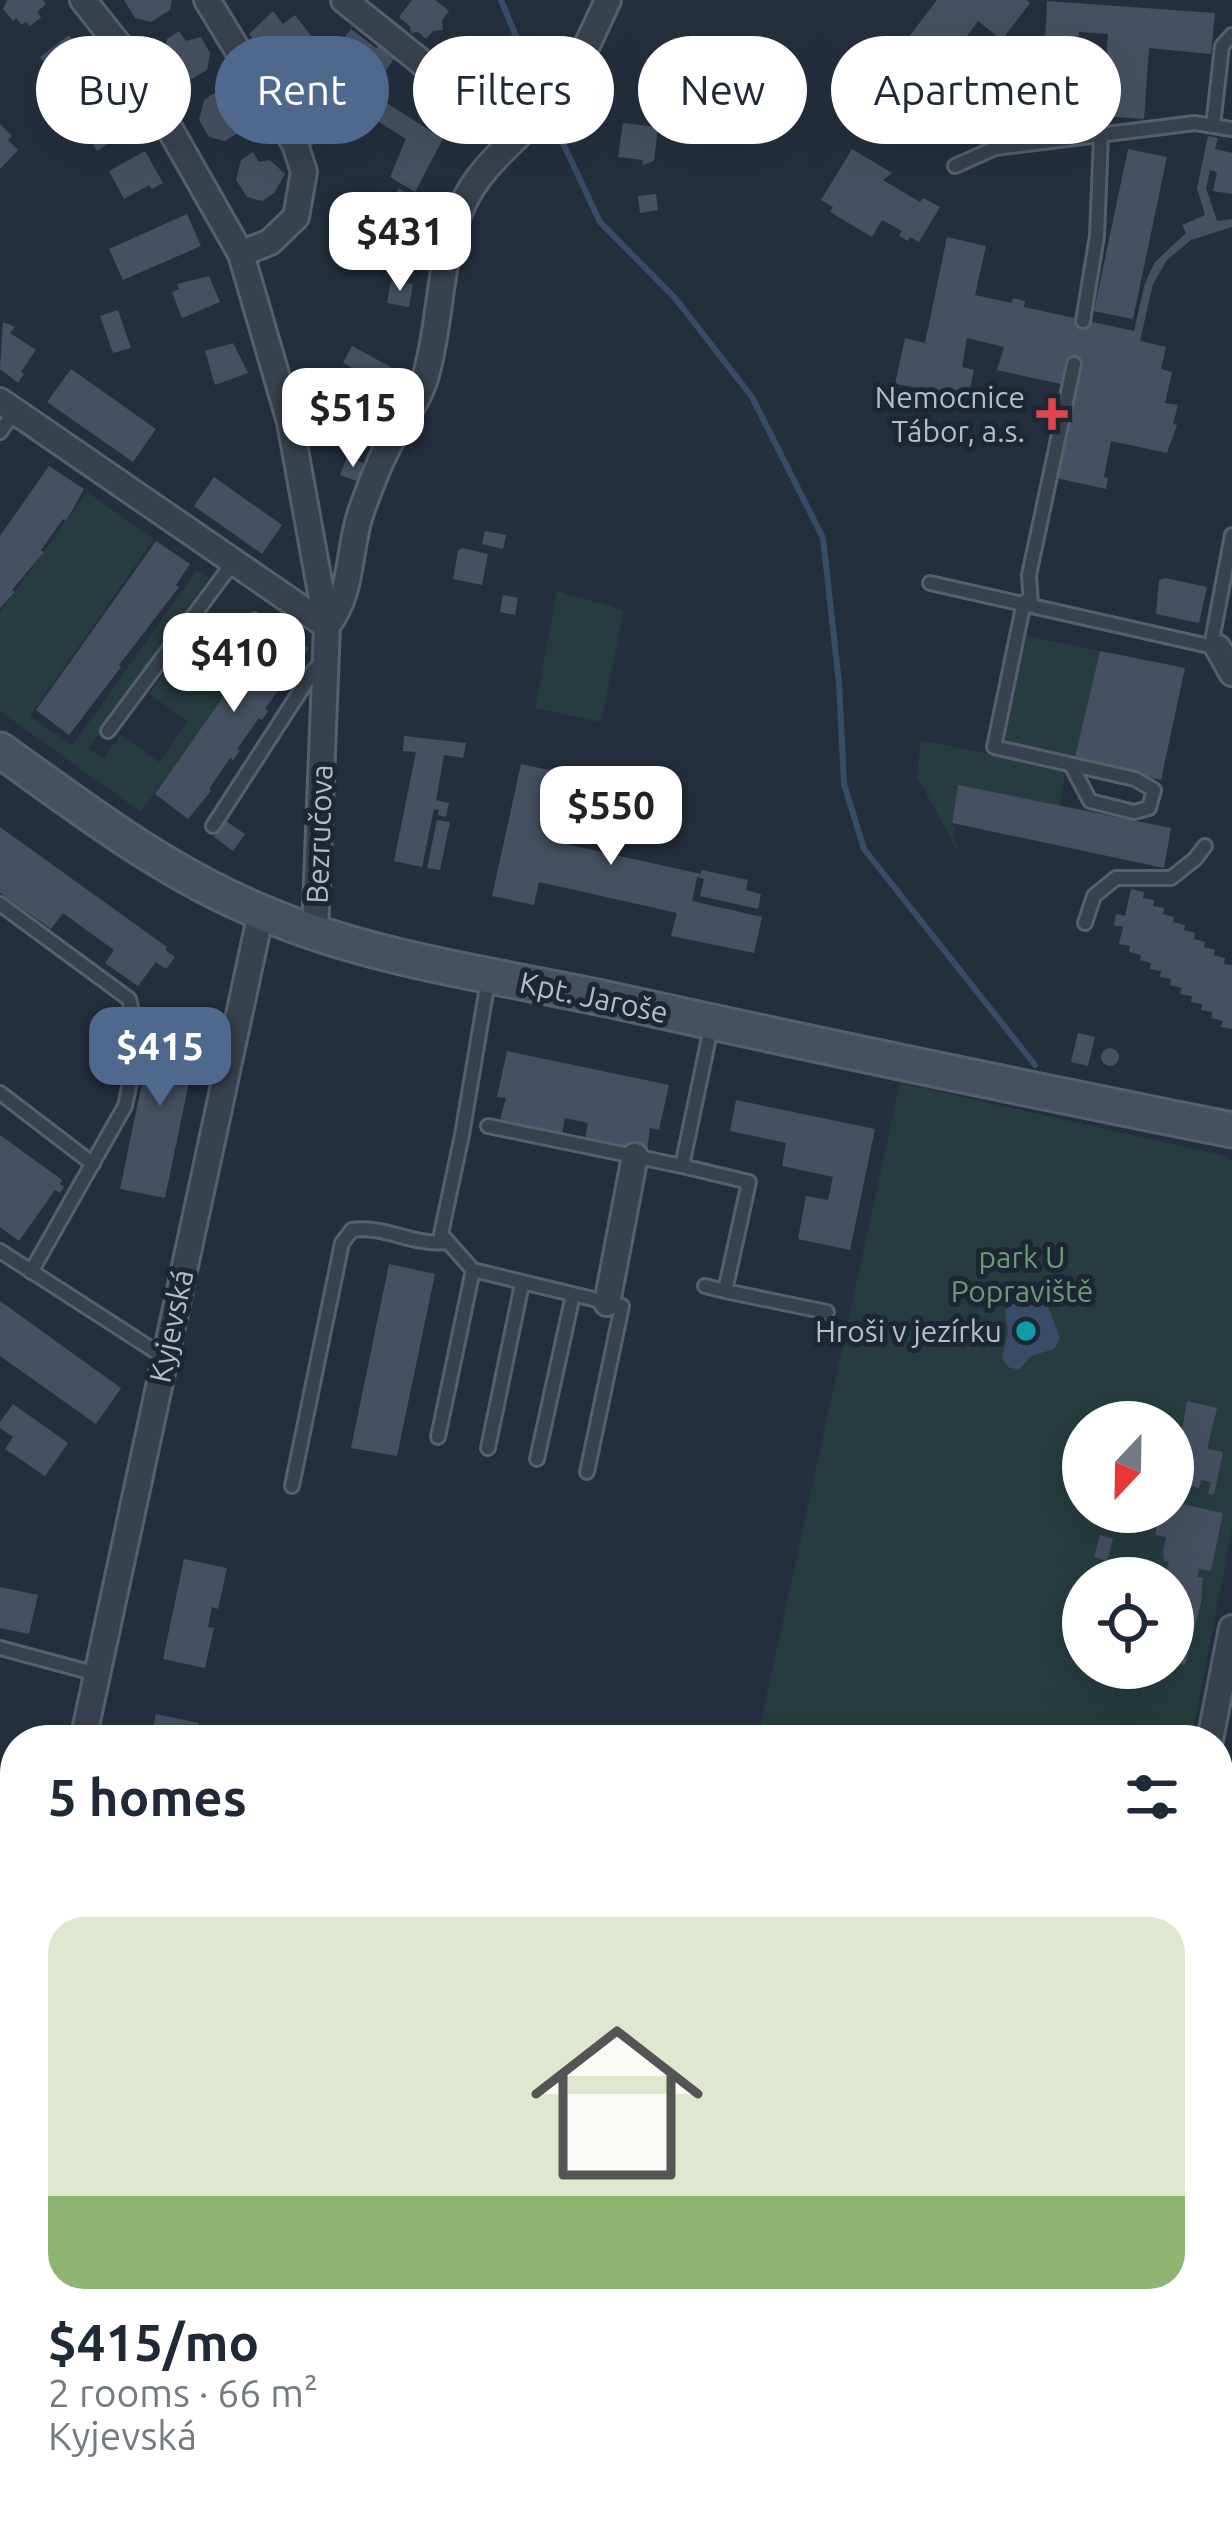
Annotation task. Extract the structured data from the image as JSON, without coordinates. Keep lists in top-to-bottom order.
{
  "streets": {
    "street": ["Bezručova", "Kpt. Jaroše", "Kyjevská"]
  },
  "crossings": [
    ["Bezručova", "Kpt. Jaroše"],
    ["Kpt. Jaroše", "Kyjevská"]
  ],
  "parks": ["park U Popraviště"],
  "places": {
    "health": ["Nemocnice Tábor, a.s."],
    "other": ["Hroši v jezírku"]
  },
  "north": "bottom",
  "page": {
    "chip": [
      "Buy",
      "Rent",
      "Filters",
      "New",
      "Apartment"
    ],
    "price": [
      "$431",
      "$515",
      "$410",
      "$550",
      "$415"
    ],
    "heading": "5 homes",
    "list": [
      {
        "name": "$415/mo",
        "note": "2 rooms · 66 m² · Kyjevská"
      }
    ]
  }
}
